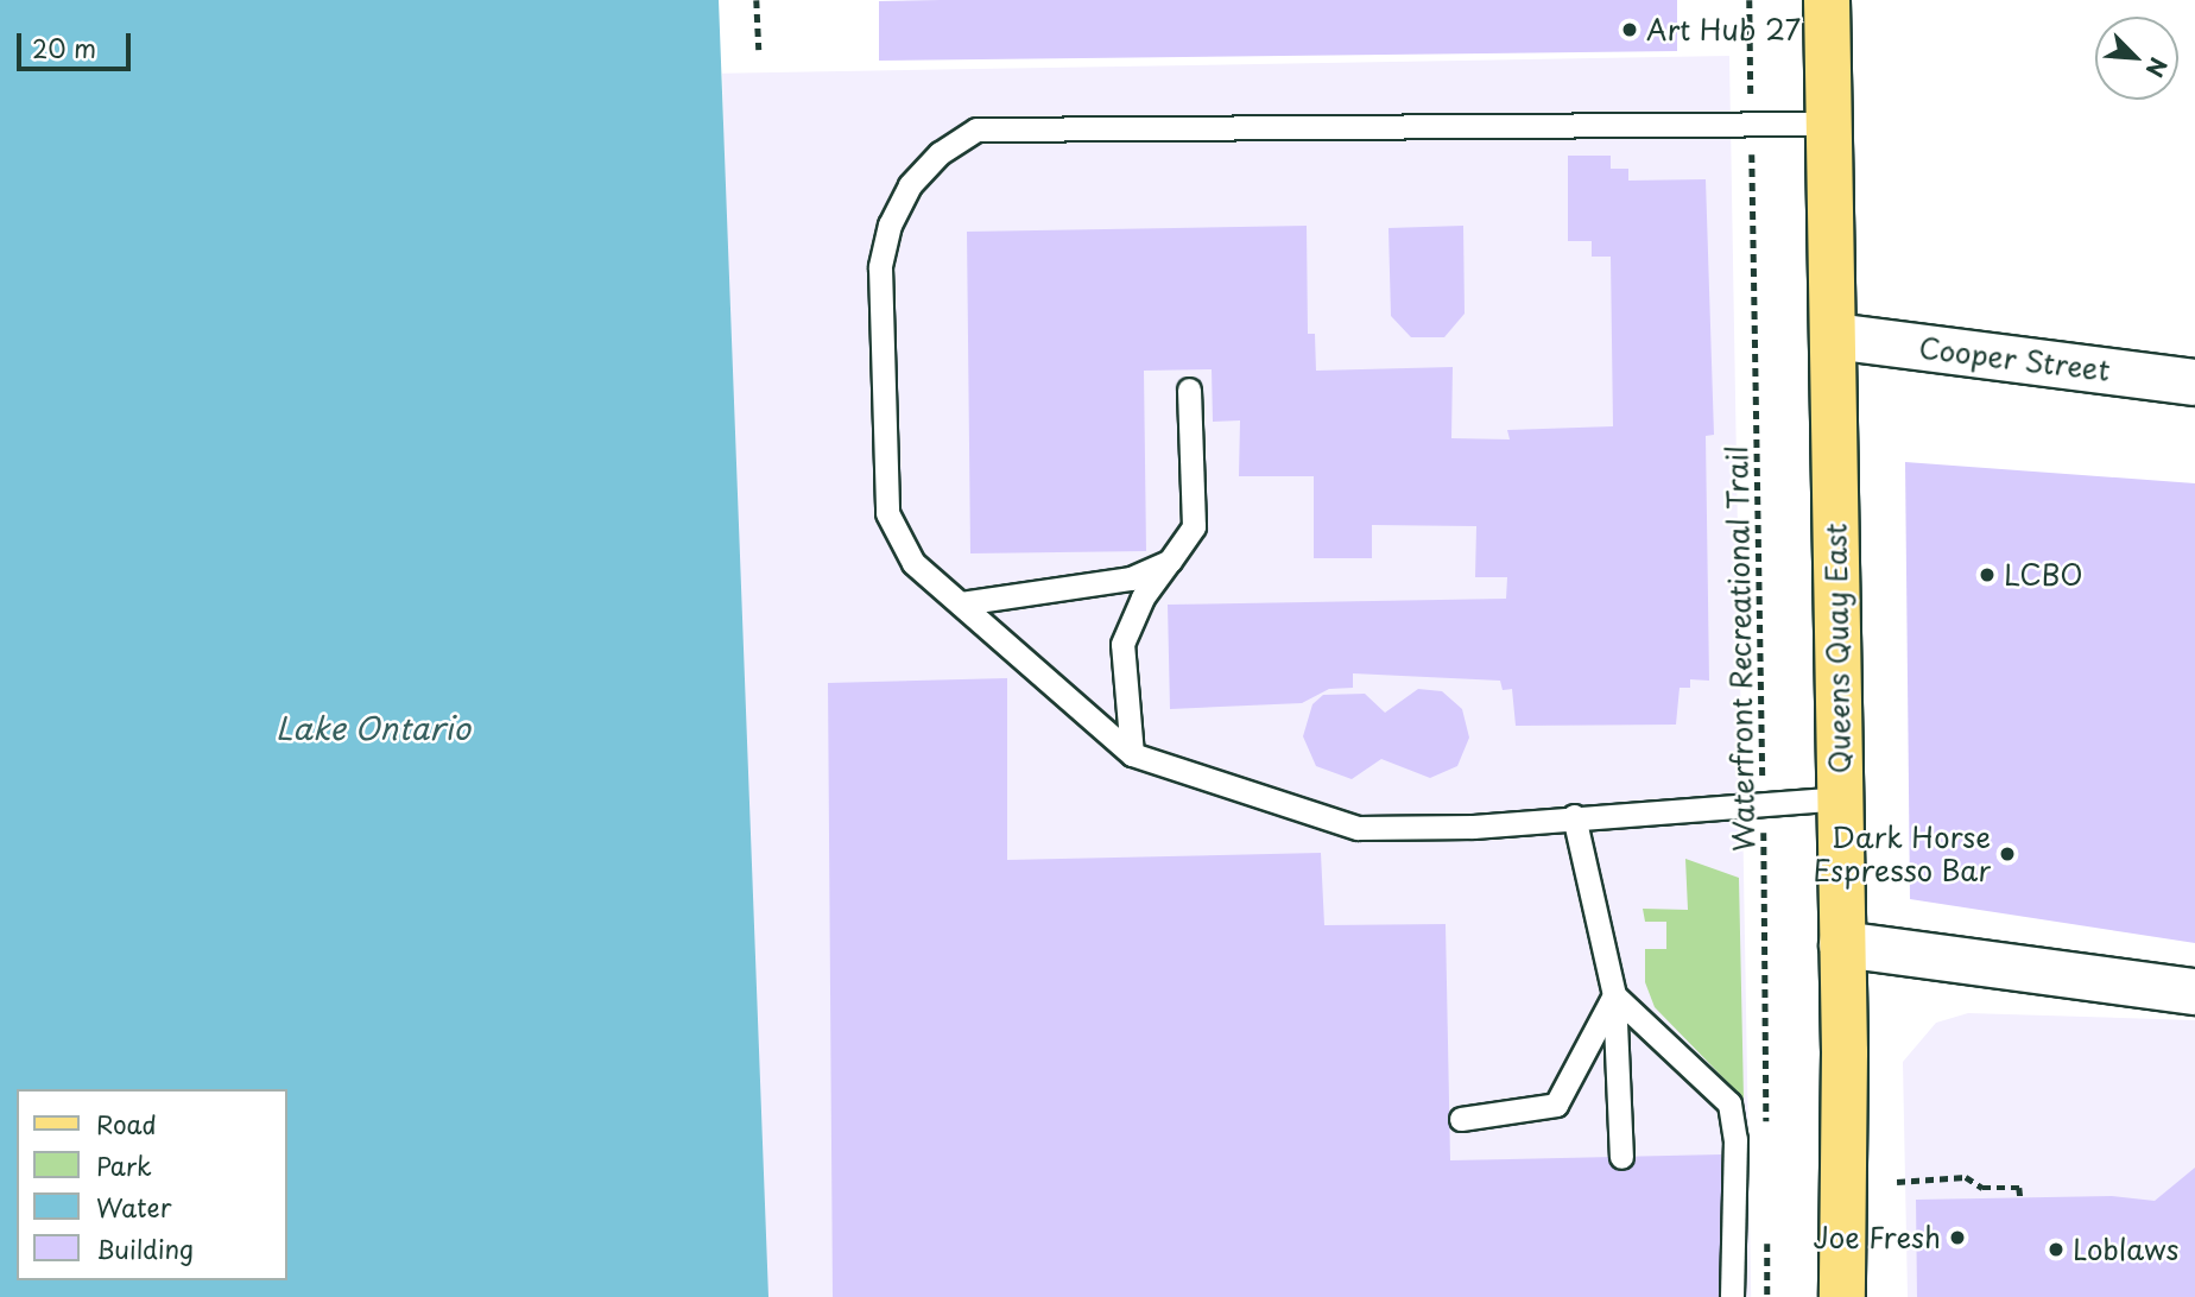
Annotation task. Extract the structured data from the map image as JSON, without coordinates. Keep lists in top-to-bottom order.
{
  "streets": {
    "main road": ["Queens Quay East"],
    "street": ["Cooper Street"],
    "path": ["Waterfront Recreational Trail"]
  },
  "crossings": [
    ["Cooper Street", "Queens Quay East"]
  ],
  "water": ["Lake Ontario"],
  "places": [
    "Art Hub 27",
    "LCBO",
    "Dark Horse Espresso Bar",
    "Joe Fresh",
    "Loblaws"
  ],
  "legend": [
    "Road",
    "Park",
    "Water",
    "Building"
  ],
  "scale_bar": "20 m",
  "north": "bottom right"
}
